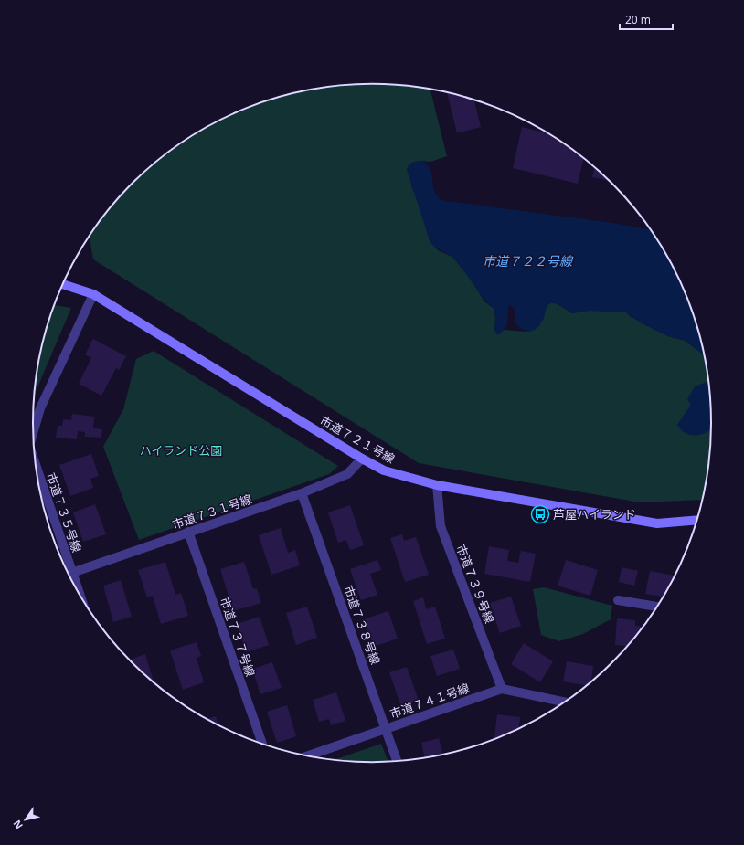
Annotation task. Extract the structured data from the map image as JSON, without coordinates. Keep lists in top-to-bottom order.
{
  "streets": {
    "street": [
      "市道７２１号線",
      "市道７３１号線",
      "市道７３５号線",
      "市道７３９号線",
      "市道７３８号線",
      "市道７３７号線",
      "市道７４１号線"
    ]
  },
  "crossings": [
    ["市道７２１号線", "市道７３１号線"],
    ["市道７２１号線", "市道７３５号線"],
    ["市道７２１号線", "市道７３９号線"],
    ["市道７３１号線", "市道７３８号線"],
    ["市道７３１号線", "市道７３７号線"],
    ["市道７３９号線", "市道７４１号線"],
    ["市道７３８号線", "市道７４１号線"]
  ],
  "water": ["市道７２２号線"],
  "parks": ["ハイランド公園"],
  "places": {
    "bus stop": ["芦屋ハイランド"]
  },
  "scale_bar": "20 m",
  "north": "bottom left"
}
